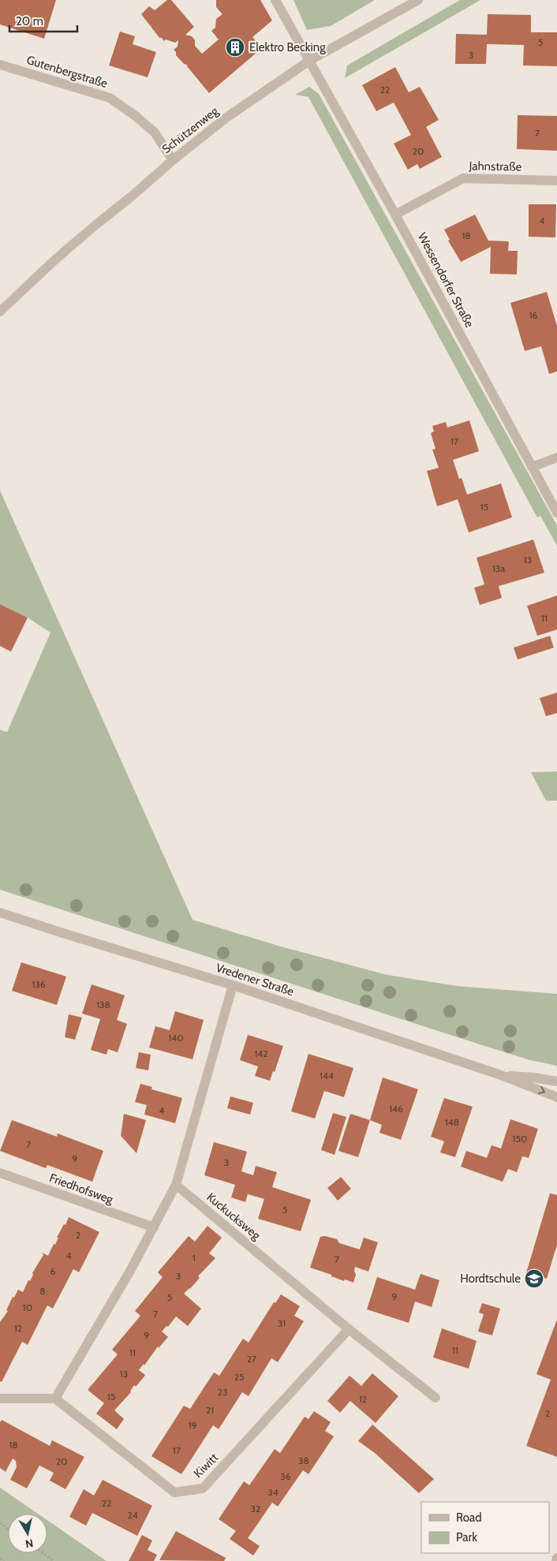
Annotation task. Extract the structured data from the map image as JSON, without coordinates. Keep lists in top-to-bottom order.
{
  "streets": {
    "street": [
      "Gutenbergstraße",
      "Schützenweg",
      "Jahnstraße",
      "Wessendorfer Straße",
      "Vredener Straße",
      "Friedhofsweg",
      "Kuckucksweg",
      "Kiwitt"
    ]
  },
  "crossings": [
    ["Gutenbergstraße", "Schützenweg"],
    ["Schützenweg", "Wessendorfer Straße"],
    ["Jahnstraße", "Wessendorfer Straße"],
    ["Kuckucksweg", "Kiwitt"]
  ],
  "places": {
    "building": ["Elektro Becking"],
    "school or university": ["Hordtschule"]
  },
  "house_numbers": [
    "5",
    "3",
    "22",
    "7",
    "20",
    "4",
    "18",
    "16",
    "17",
    "15",
    "13",
    "13a",
    "11",
    "136",
    "138",
    "140",
    "142",
    "144",
    "146",
    "4",
    "148",
    "150",
    "7",
    "9",
    "3",
    "5",
    "2",
    "4",
    "1",
    "7",
    "6",
    "3",
    "8",
    "9",
    "5",
    "10",
    "7",
    "31",
    "12",
    "9",
    "11",
    "11",
    "27",
    "13",
    "25",
    "23",
    "15",
    "12",
    "21",
    "2",
    "19",
    "18",
    "17",
    "38",
    "20",
    "36",
    "34",
    "22",
    "32",
    "24"
  ],
  "legend": ["Road", "Park"],
  "scale_bar": "20 m",
  "north": "bottom"
}
